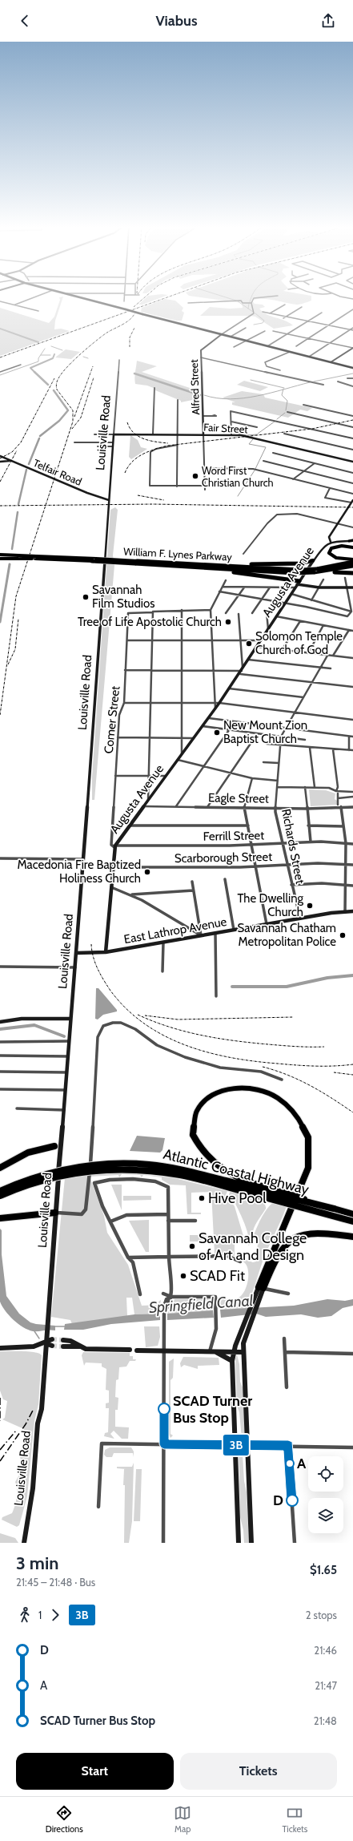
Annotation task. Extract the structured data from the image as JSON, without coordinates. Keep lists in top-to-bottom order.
{
  "streets": {
    "highway": ["William F. Lynes Parkway", "Atlantic Coastal Highway"],
    "main road": [
      "Alfred Street",
      "Fair Street",
      "Louisville Road",
      "Telfair Road",
      "Augusta Avenue",
      "East Lathrop Avenue"
    ],
    "street": [
      "Comer Street",
      "Eagle Street",
      "Ferrill Street",
      "Richards Street",
      "Scarborough Street"
    ]
  },
  "crossings": [
    ["Alfred Street", "Fair Street"],
    ["Fair Street", "Louisville Road"],
    ["Louisville Road", "Telfair Road"],
    ["Louisville Road", "East Lathrop Avenue"],
    ["Augusta Avenue", "Comer Street"],
    ["Augusta Avenue", "Eagle Street"],
    ["Augusta Avenue", "Ferrill Street"],
    ["Augusta Avenue", "Scarborough Street"],
    ["Augusta Avenue", "East Lathrop Avenue"],
    ["Comer Street", "Ferrill Street"],
    ["Eagle Street", "Richards Street"],
    ["Ferrill Street", "Richards Street"],
    ["Richards Street", "Scarborough Street"],
    ["Richards Street", "East Lathrop Avenue"]
  ],
  "water": ["Springfield Canal"],
  "places": [
    "Word First Christian Church",
    "Savannah Film Studios",
    "Tree of Life Apostolic Church",
    "Solomon Temple Church of God",
    "New Mount Zion Baptist Church",
    "Macedonia Fire Baptized Holiness Church",
    "The Dwelling Church",
    "Savannah Chatham Metropolitan Police",
    "Hive Pool",
    "Savannah College of Art and Design",
    "SCAD Fit",
    "SCAD Turner Bus Stop",
    "A",
    "D"
  ],
  "lines": ["bus line 3B"],
  "page": {
    "header": "Viabus",
    "on_map": "3B",
    "heading": ["3 min", "21:45 – 21:48 · Bus", "$1.65"],
    "legs": ["1", "3B", "2 stops"],
    "list": [
      {
        "name": "D",
        "value": "21:46"
      },
      {
        "name": "A",
        "value": "21:47"
      },
      {
        "name": "SCAD Turner Bus Stop",
        "value": "21:48"
      }
    ],
    "buttons": ["Start", "Tickets"],
    "tabs": ["Directions", "Map", "Tickets"]
  }
}
